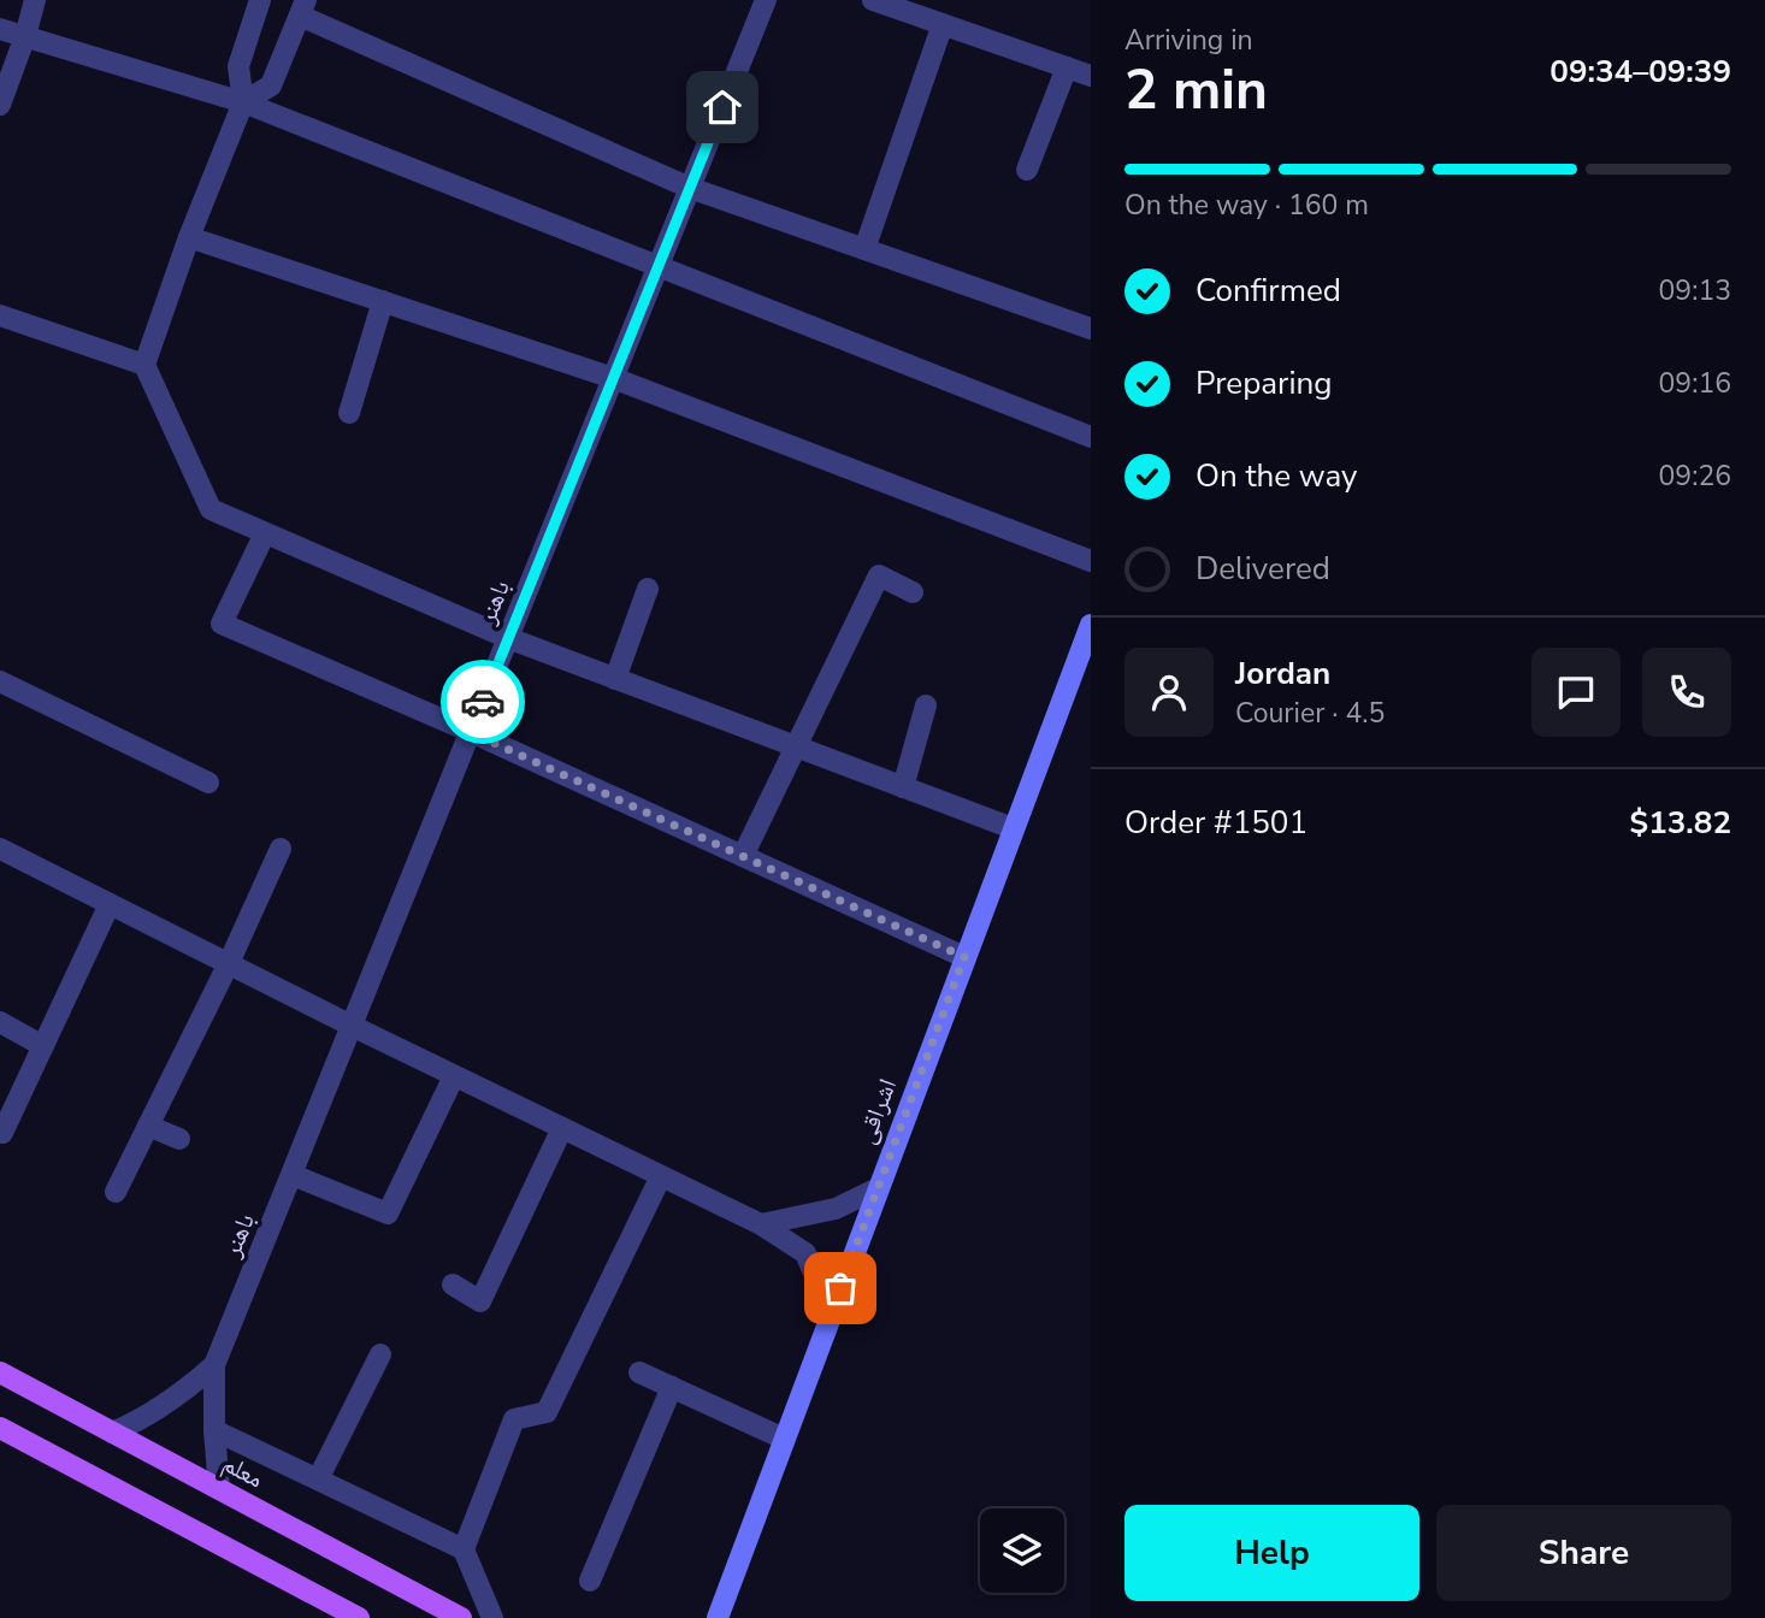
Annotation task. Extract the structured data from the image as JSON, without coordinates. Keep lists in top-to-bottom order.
{
  "streets": {
    "main road": ["معلم"],
    "street": ["باهنر", "اشراقی"]
  },
  "page": {
    "heading": ["2 min", "Arriving in", "09:34–09:39"],
    "panel": [
      "Jordan",
      "Courier · 4.5",
      "Order #1501",
      "$13.82"
    ],
    "bar": "On the way · 160 m",
    "list": [
      ["Confirmed", "09:13"],
      ["Preparing", "09:16"],
      ["On the way", "09:26"],
      "Delivered"
    ],
    "buttons": ["Help", "Share"]
  }
}
